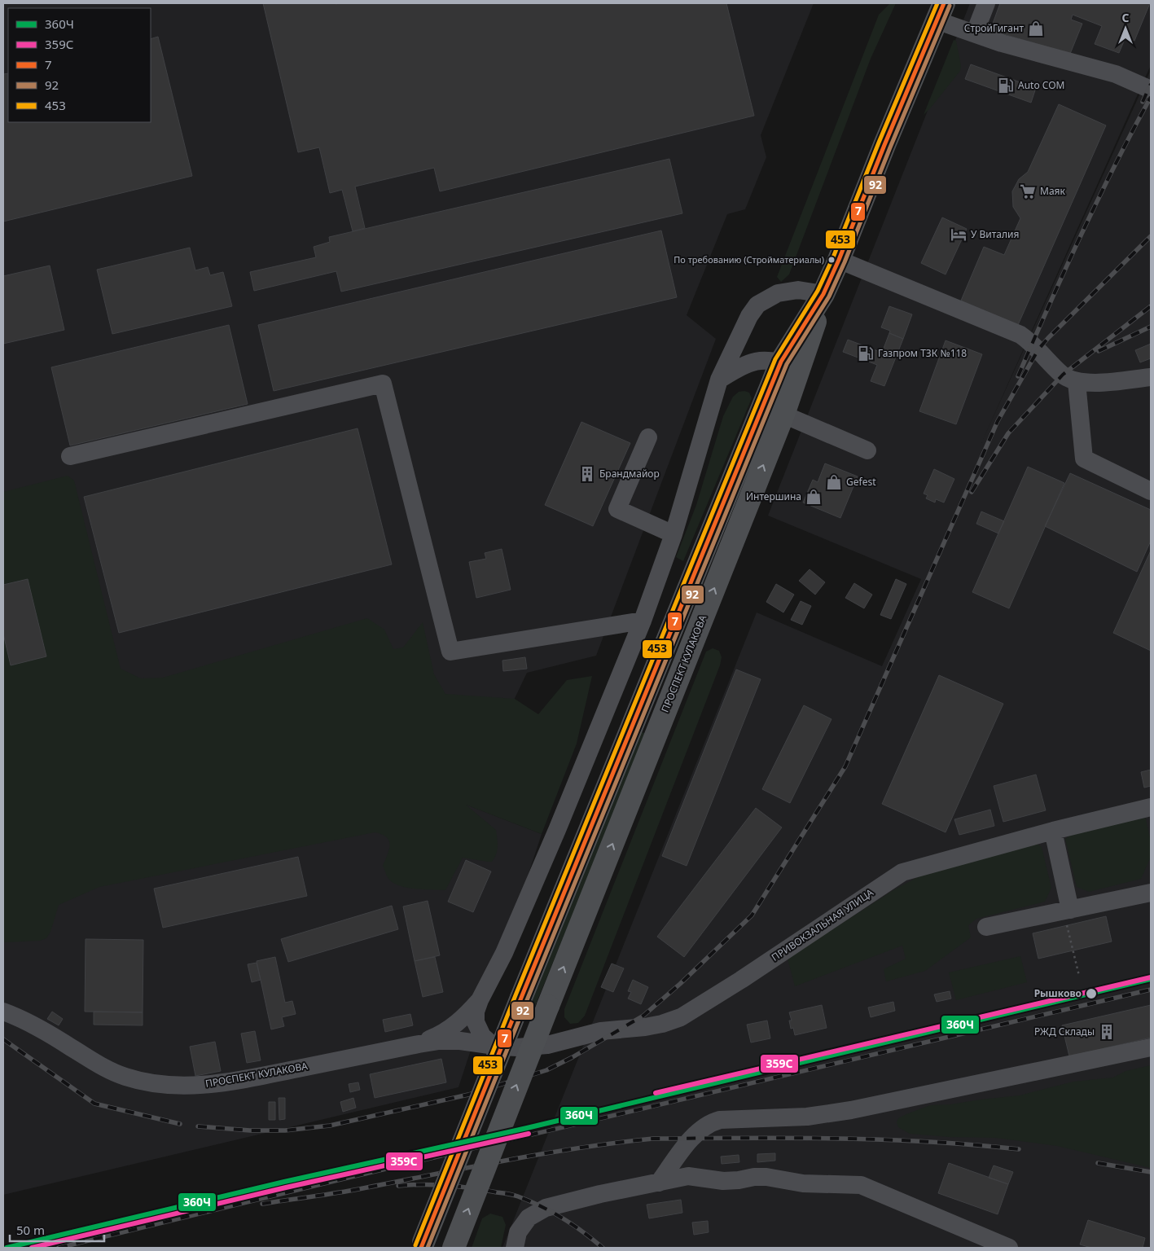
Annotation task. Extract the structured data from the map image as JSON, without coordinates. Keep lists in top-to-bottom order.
{
  "streets": {
    "main road": ["ПРОСПЕКТ КУЛАКОВА"],
    "street": ["ПРИВОКЗАЛЬНАЯ УЛИЦА"]
  },
  "crossings": [
    ["ПРОСПЕКТ КУЛАКОВА", "ПРИВОКЗАЛЬНАЯ УЛИЦА"]
  ],
  "places": {
    "shop": ["СтройГигант", "Gefest", "Интершина"],
    "fuel station": ["Auto COM", "Газпром ТЗК №118"],
    "supermarket": ["Маяк"],
    "hotel": ["У Виталия"],
    "other": ["По требованию (Стройматериалы)", "Рышково"],
    "building": ["Брандмайор", "РЖД Склады"]
  },
  "lines": [
    "transit line 7",
    "transit line 453",
    "transit line 92",
    "transit line 359С",
    "transit line 360Ч"
  ],
  "legend": [
    "360Ч",
    "359С",
    "7",
    "92",
    "453"
  ],
  "scale_bar": "50 m",
  "north": "top"
}
